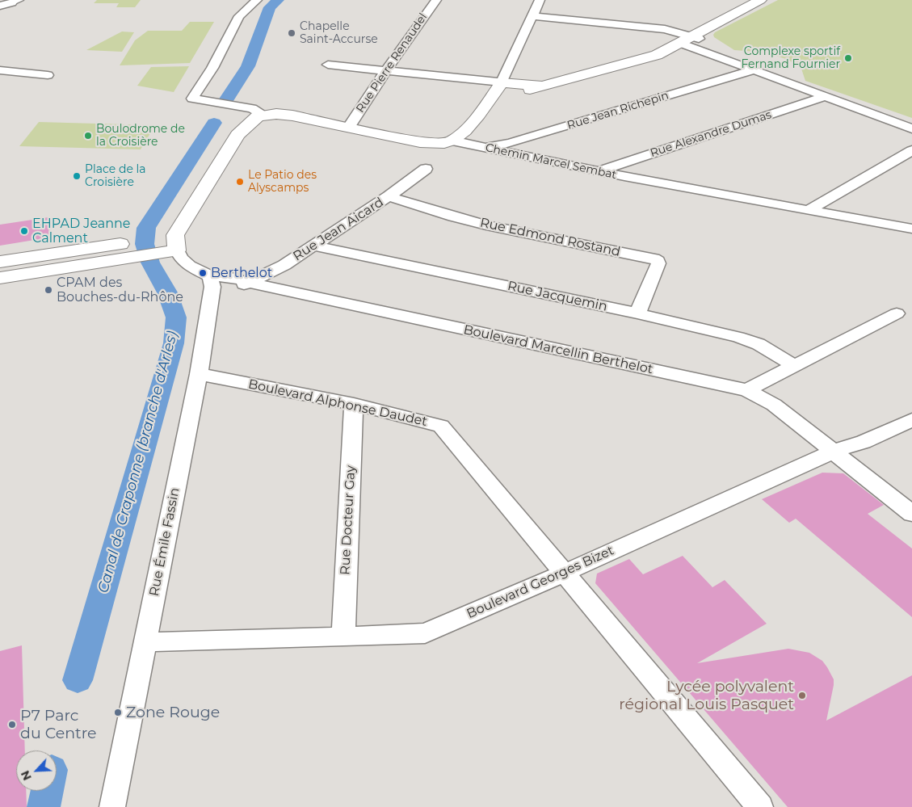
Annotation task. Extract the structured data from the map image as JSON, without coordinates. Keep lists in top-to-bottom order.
{
  "streets": {
    "main road": ["Chemin Marcel Sembat"],
    "street": [
      "Rue Pierre Renaudel",
      "Rue Jean Richepin",
      "Rue Alexandre Dumas",
      "Rue Jean Aicard",
      "Rue Edmond Rostand",
      "Rue Jacquemin",
      "Boulevard Marcellin Berthelot",
      "Boulevard Alphonse Daudet",
      "Rue Docteur Gay",
      "Rue Émile Fassin",
      "Boulevard Georges Bizet"
    ]
  },
  "crossings": [
    ["Rue Pierre Renaudel", "Chemin Marcel Sembat"],
    ["Rue Jean Richepin", "Chemin Marcel Sembat"],
    ["Rue Alexandre Dumas", "Chemin Marcel Sembat"],
    ["Rue Jean Aicard", "Rue Edmond Rostand"],
    ["Rue Jean Aicard", "Rue Jacquemin"],
    ["Rue Jean Aicard", "Boulevard Marcellin Berthelot"],
    ["Rue Edmond Rostand", "Rue Jacquemin"],
    ["Boulevard Marcellin Berthelot", "Boulevard Georges Bizet"],
    ["Boulevard Alphonse Daudet", "Rue Docteur Gay"],
    ["Boulevard Alphonse Daudet", "Rue Émile Fassin"],
    ["Boulevard Alphonse Daudet", "Boulevard Georges Bizet"],
    ["Rue Docteur Gay", "Boulevard Georges Bizet"],
    ["Rue Émile Fassin", "Boulevard Georges Bizet"]
  ],
  "water": ["Canal de Craponne (branche d'Arles)"],
  "places": [
    "Chapelle Saint-Accurse",
    "Complexe sportif Fernand Fournier",
    "Boulodrome de la Croisière",
    "Place de la Croisière",
    "Le Patio des Alyscamps",
    "EHPAD Jeanne Calment",
    "Berthelot",
    "CPAM des Bouches-du-Rhône",
    "Lycée polyvalent régional Louis Pasquet",
    "Zone Rouge",
    "P7 Parc du Centre"
  ],
  "north": "bottom left"
}
